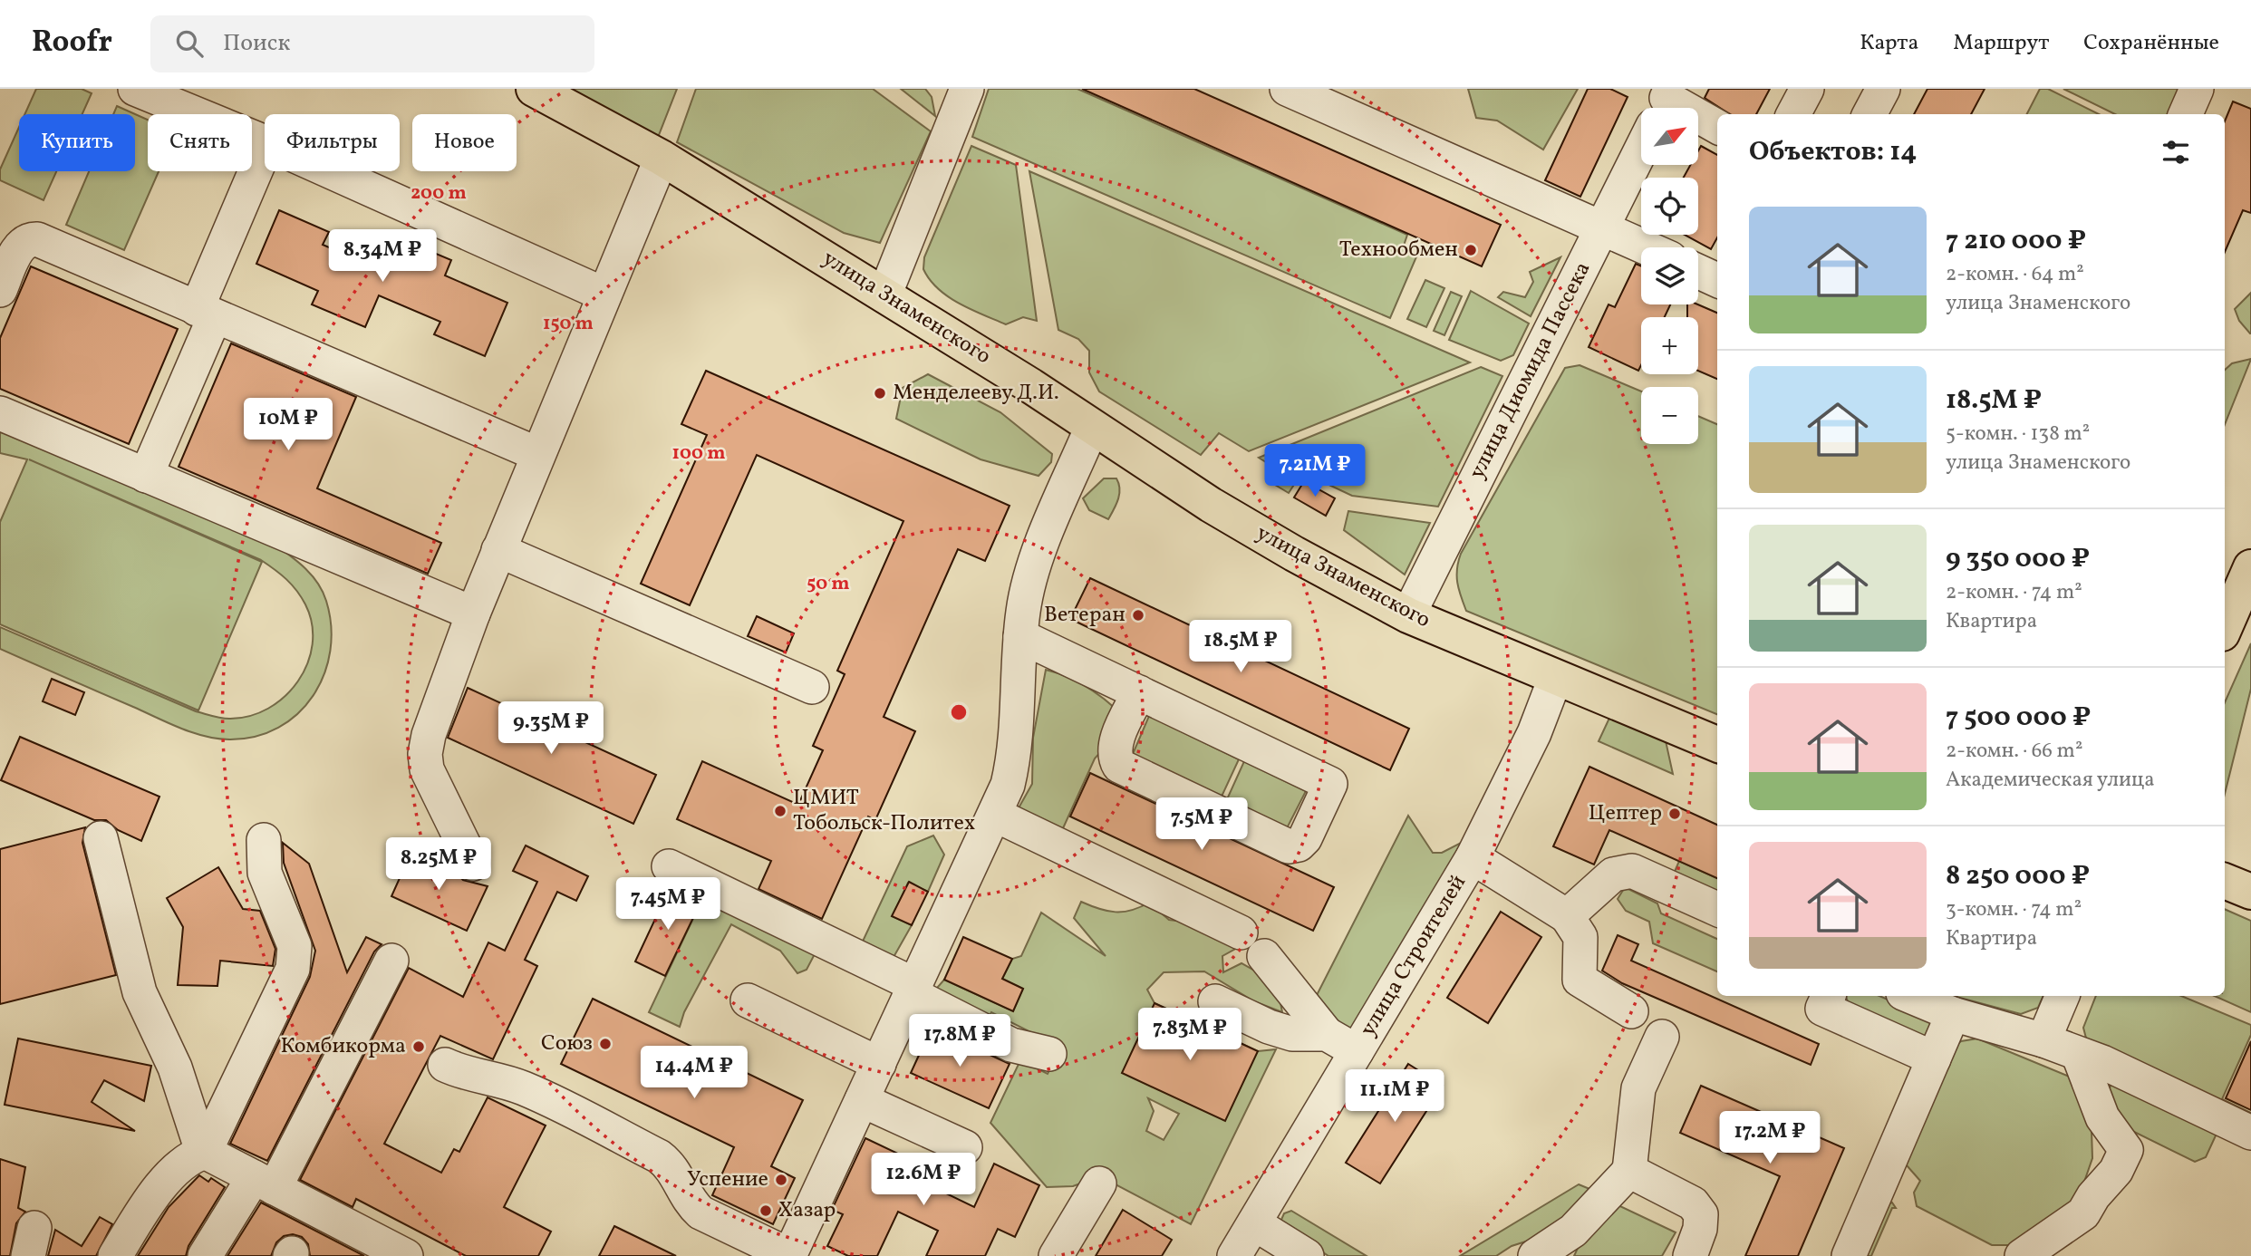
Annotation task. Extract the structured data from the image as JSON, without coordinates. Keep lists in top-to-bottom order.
{
  "streets": {
    "main road": ["улица Знаменского"],
    "street": ["улица Диомида Пассека", "улица Строителей"]
  },
  "crossings": [
    ["улица Знаменского", "улица Диомида Пассека"],
    ["улица Знаменского", "улица Строителей"]
  ],
  "places": [
    "Технообмен",
    "Менделееву Д.И.",
    "Ветеран",
    "ЦМИТ Тобольск-Политех",
    "Цептер",
    "Союз",
    "Комбикорма",
    "Успение",
    "Хазар"
  ],
  "north": "top right",
  "page": {
    "header": "Roofr",
    "search": "Поиск",
    "nav": ["Карта", "Маршрут", "Сохранённые"],
    "map_buttons": ["+", "−"],
    "chip": [
      "Купить",
      "Снять",
      "Фильтры",
      "Новое"
    ],
    "heading": "Объектов: 14",
    "list": [
      {
        "name": "7 210 000 ₽",
        "note": "2-комн. · 64 m² · улица Знаменского"
      },
      {
        "name": "18.5M ₽",
        "note": "5-комн. · 138 m² · улица Знаменского"
      },
      {
        "name": "9 350 000 ₽",
        "note": "2-комн. · 74 m² · Квартира"
      },
      {
        "name": "7 500 000 ₽",
        "note": "2-комн. · 66 m² · Академическая улица"
      },
      {
        "name": "8 250 000 ₽",
        "note": "3-комн. · 74 m² · Квартира"
      }
    ],
    "price": [
      "8.34M ₽",
      "10M ₽",
      "7.21M ₽",
      "18.5M ₽",
      "9.35M ₽",
      "7.5M ₽",
      "8.25M ₽",
      "7.45M ₽",
      "7.83M ₽",
      "17.8M ₽",
      "14.4M ₽",
      "11.1M ₽",
      "17.2M ₽",
      "12.6M ₽"
    ]
  },
  "rings": [
    "200 m",
    "150 m",
    "100 m",
    "50 m"
  ]
}
